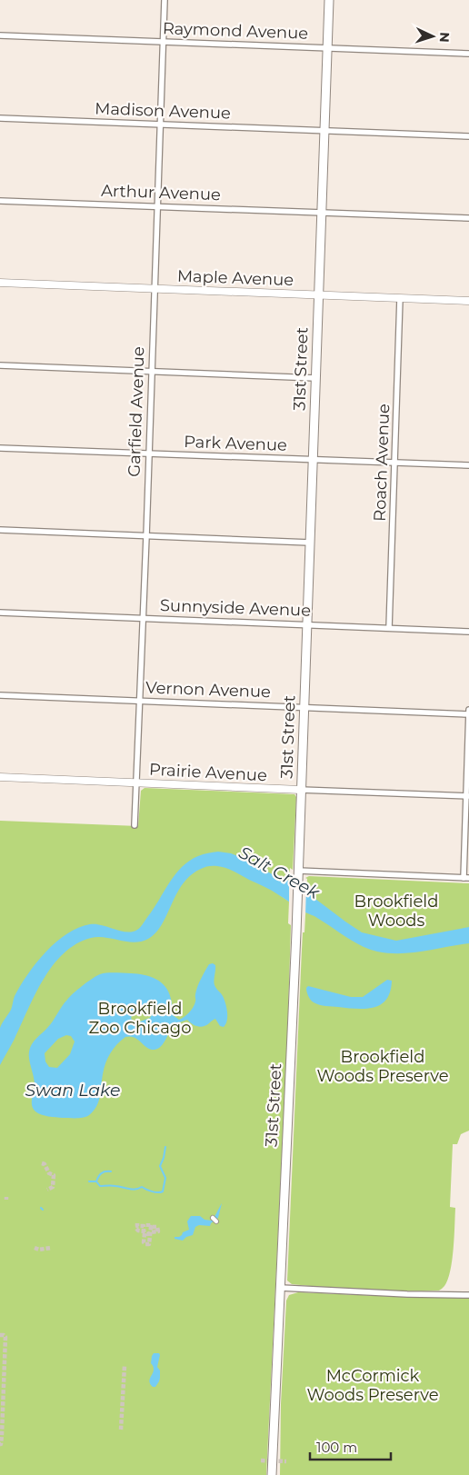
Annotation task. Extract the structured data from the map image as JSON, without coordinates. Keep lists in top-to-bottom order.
{
  "streets": {
    "main road": ["31st Street"],
    "street": [
      "Raymond Avenue",
      "Madison Avenue",
      "Arthur Avenue",
      "Maple Avenue",
      "Garfield Avenue",
      "Park Avenue",
      "Roach Avenue",
      "Sunnyside Avenue",
      "Vernon Avenue",
      "Prairie Avenue"
    ]
  },
  "crossings": [
    ["Raymond Avenue", "31st Street"],
    ["Raymond Avenue", "Garfield Avenue"],
    ["Madison Avenue", "31st Street"],
    ["Madison Avenue", "Garfield Avenue"],
    ["Arthur Avenue", "31st Street"],
    ["Arthur Avenue", "Garfield Avenue"],
    ["Maple Avenue", "31st Street"],
    ["Maple Avenue", "Garfield Avenue"],
    ["Maple Avenue", "Roach Avenue"],
    ["31st Street", "Park Avenue"],
    ["31st Street", "Sunnyside Avenue"],
    ["31st Street", "Vernon Avenue"],
    ["31st Street", "Prairie Avenue"],
    ["Garfield Avenue", "Park Avenue"],
    ["Garfield Avenue", "Sunnyside Avenue"],
    ["Garfield Avenue", "Vernon Avenue"],
    ["Garfield Avenue", "Prairie Avenue"],
    ["Park Avenue", "Roach Avenue"],
    ["Roach Avenue", "Sunnyside Avenue"]
  ],
  "water": ["Salt Creek", "Swan Lake"],
  "parks": [
    "Brookfield Woods",
    "Brookfield Zoo Chicago",
    "Brookfield Woods Preserve",
    "McCormick Woods Preserve"
  ],
  "scale_bar": "100 m",
  "north": "right"
}
